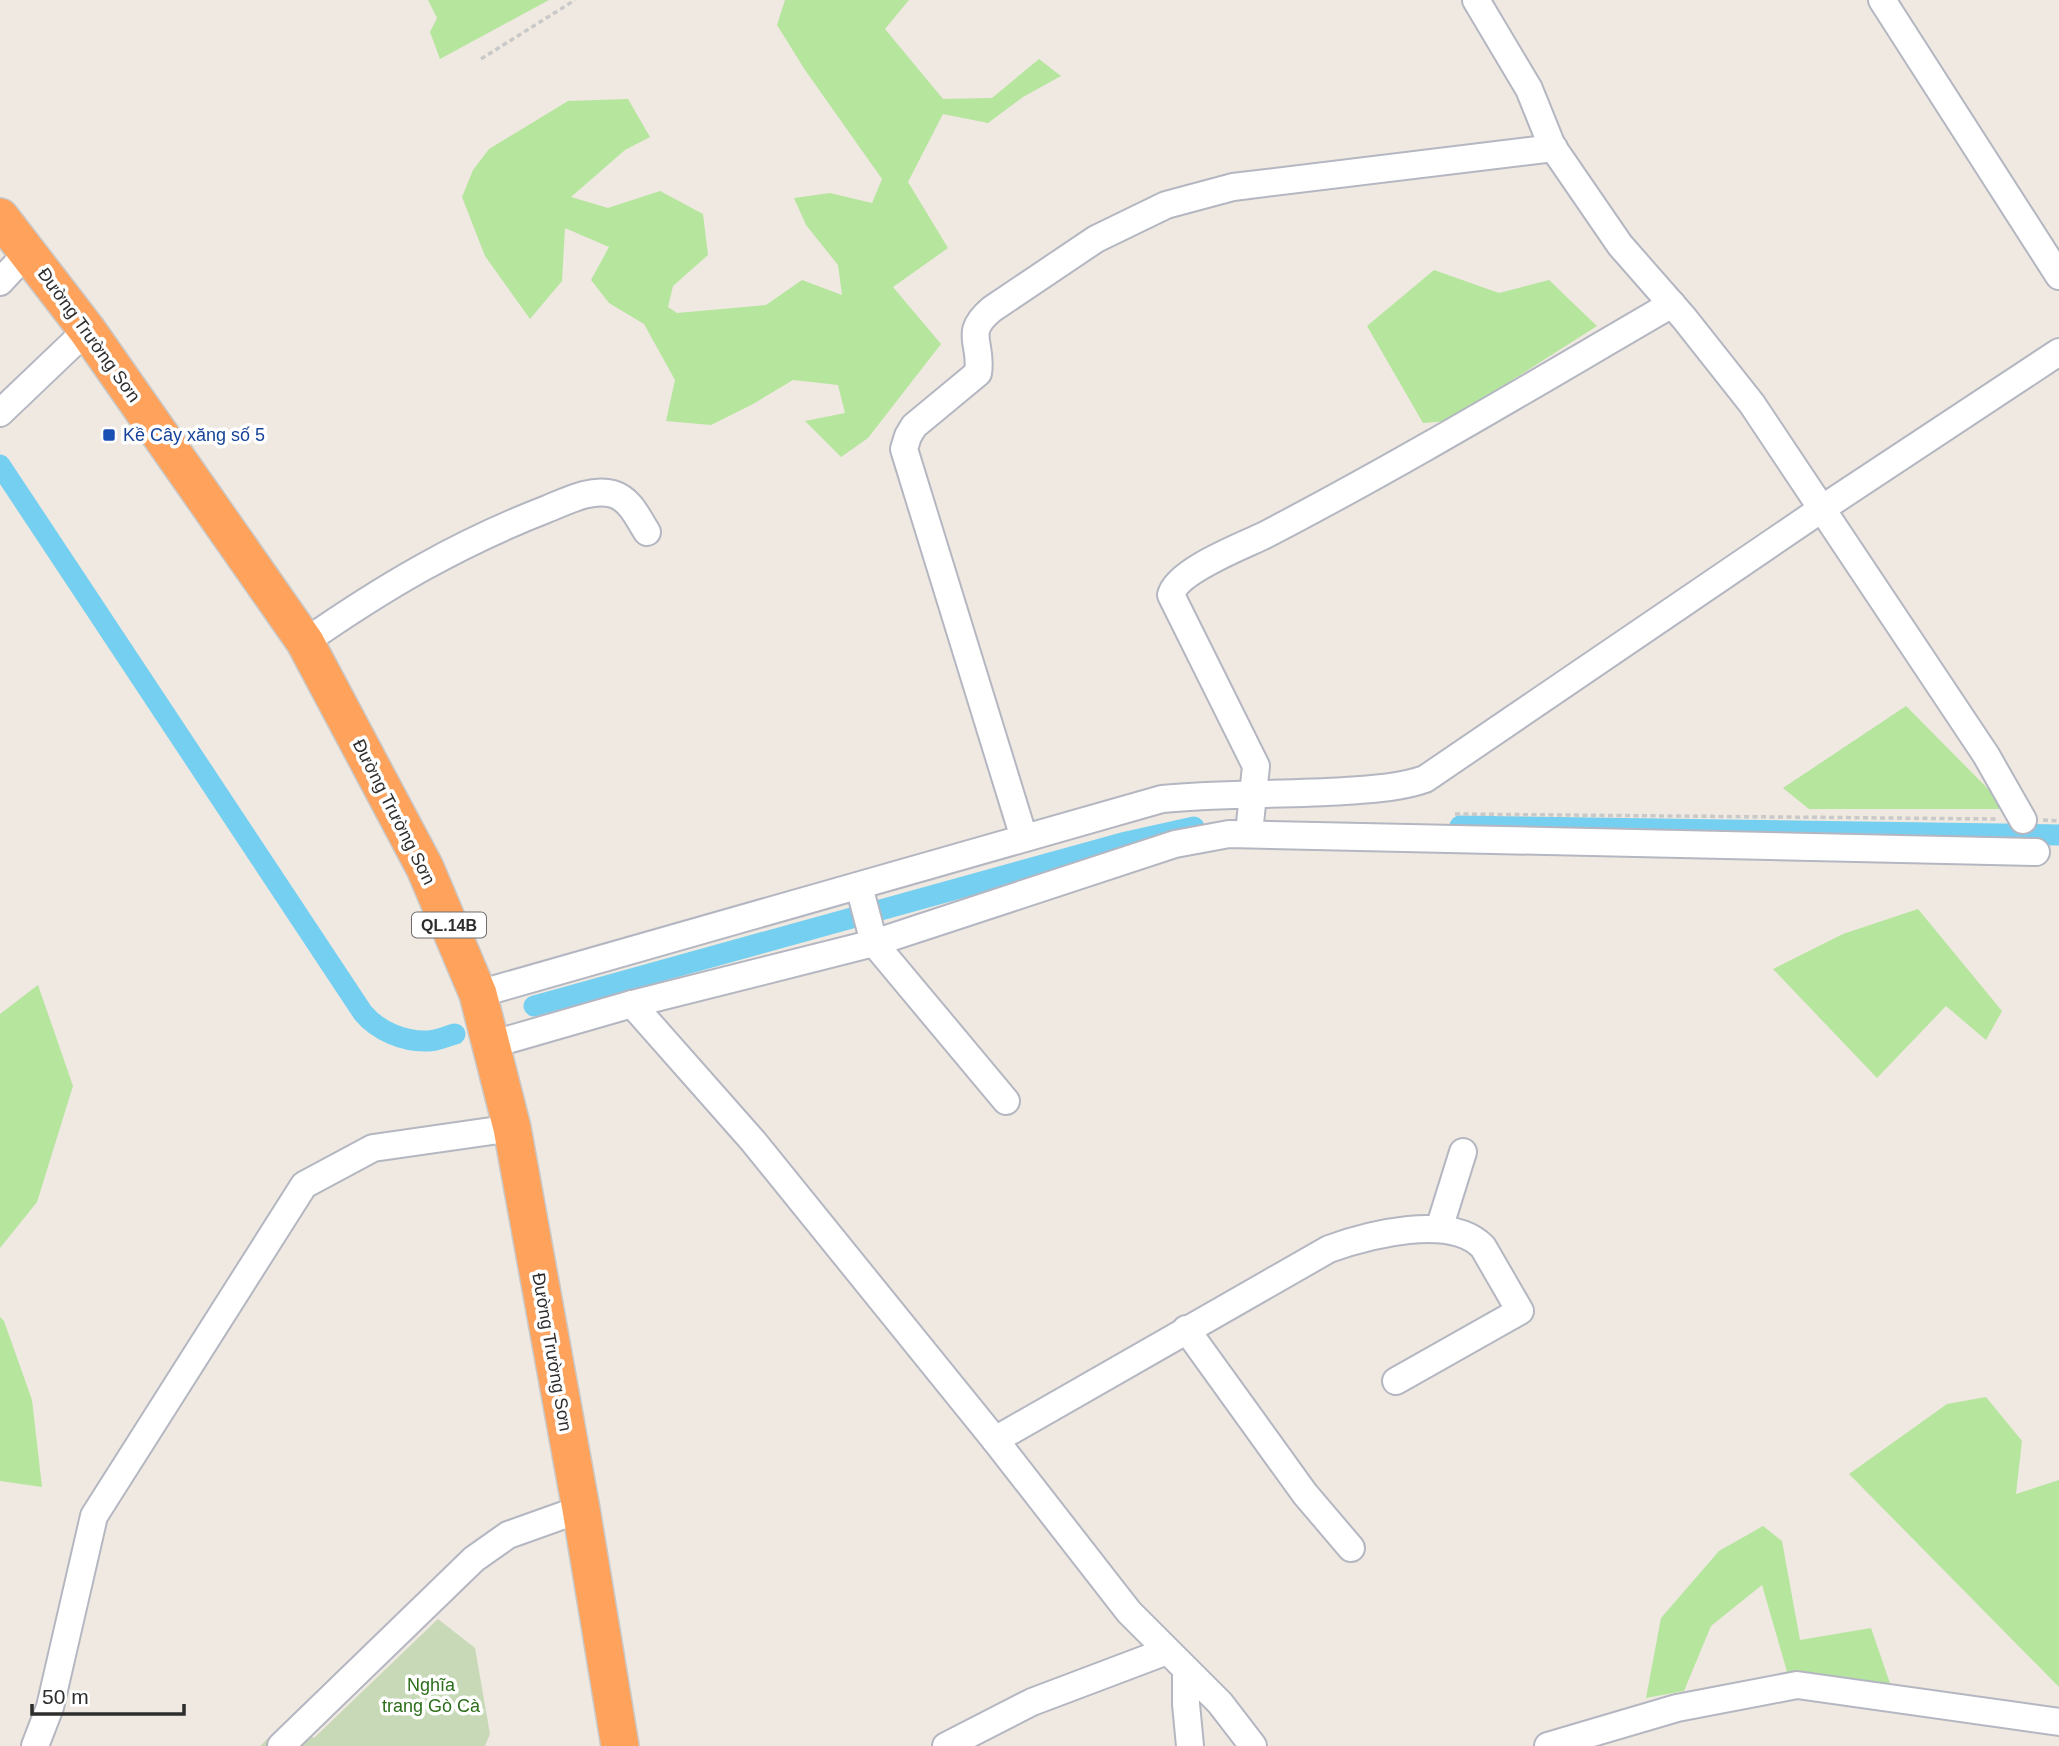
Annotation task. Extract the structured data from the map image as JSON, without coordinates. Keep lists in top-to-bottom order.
{
  "streets": {
    "highway": ["Đường Trường Sơn", "QL.14B"]
  },
  "parks": ["Nghĩa trang Gò Cà"],
  "places": {
    "transit": ["Kề Cây xăng số 5"]
  },
  "scale_bar": "50 m"
}
